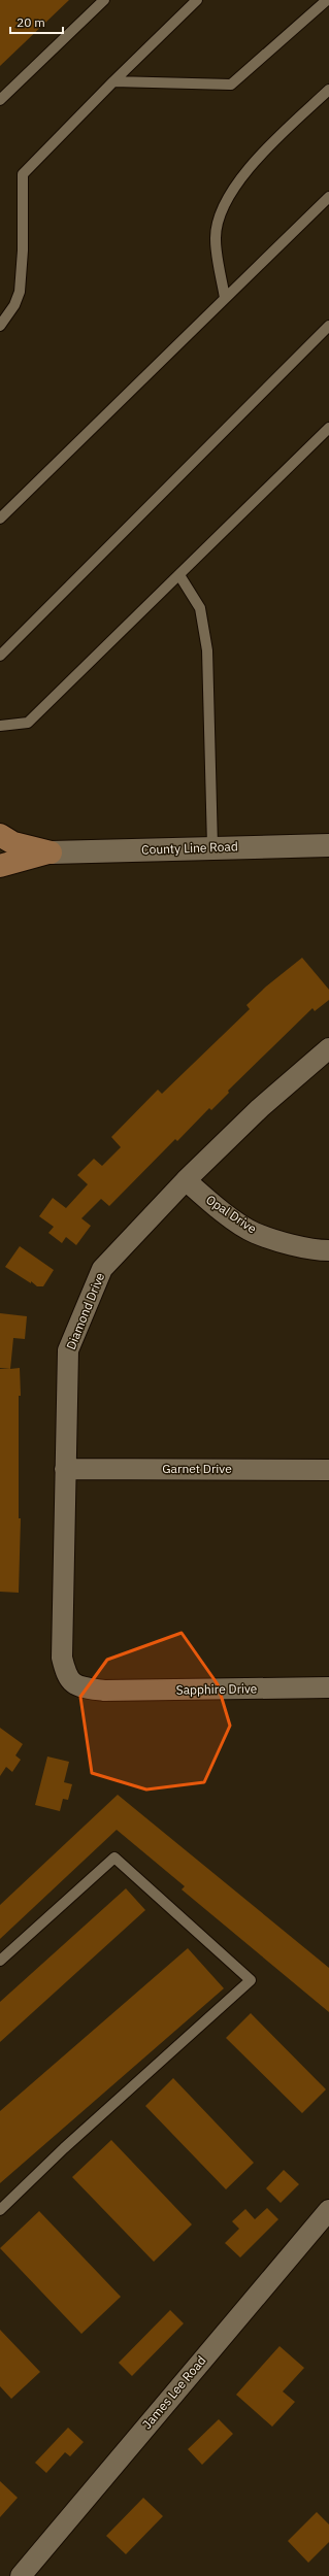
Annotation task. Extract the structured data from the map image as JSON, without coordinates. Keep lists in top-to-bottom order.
{
  "streets": {
    "street": [
      "County Line Road",
      "Opal Drive",
      "Diamond Drive",
      "Garnet Drive",
      "Sapphire Drive",
      "James Lee Road"
    ]
  },
  "crossings": [
    ["Opal Drive", "Diamond Drive"],
    ["Diamond Drive", "Garnet Drive"],
    ["Diamond Drive", "Sapphire Drive"]
  ],
  "scale_bar": "20 m"
}
